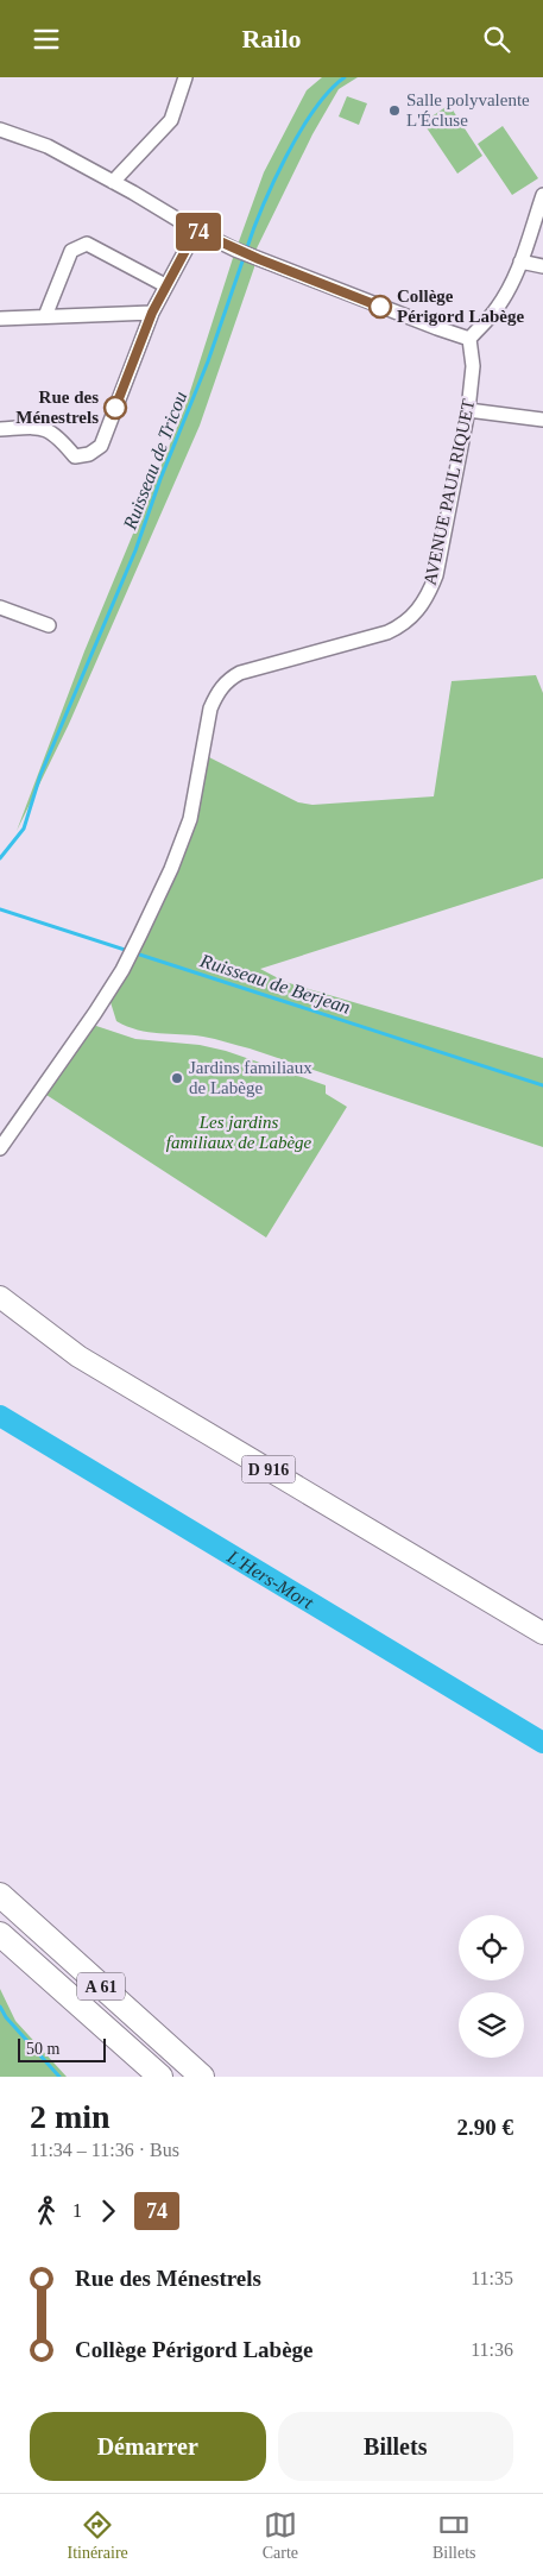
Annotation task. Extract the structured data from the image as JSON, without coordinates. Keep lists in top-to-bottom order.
{
  "streets": {
    "highway": ["A 61"],
    "main road": ["D 916"],
    "street": ["AVENUE PAUL RIQUET"]
  },
  "water": ["Ruisseau de Tricou", "Ruisseau de Berjean", "L'Hers-Mort"],
  "parks": ["Les jardins familiaux de Labège"],
  "places": [
    "Salle polyvalente L'Écluse",
    "Collège Périgord Labège",
    "Rue des Ménestrels",
    "Jardins familiaux de Labège"
  ],
  "lines": ["bus line 74"],
  "scale_bar": "50 m",
  "page": {
    "header": "Railo",
    "on_map": "74",
    "scale": "50 m",
    "heading": ["2 min", "11:34 – 11:36 · Bus", "2.90 €"],
    "legs": ["1", "74"],
    "list": [
      {
        "name": "Rue des Ménestrels",
        "value": "11:35"
      },
      {
        "name": "Collège Périgord Labège",
        "value": "11:36"
      }
    ],
    "buttons": ["Démarrer", "Billets"],
    "tabs": ["Itinéraire", "Carte", "Billets"]
  }
}
